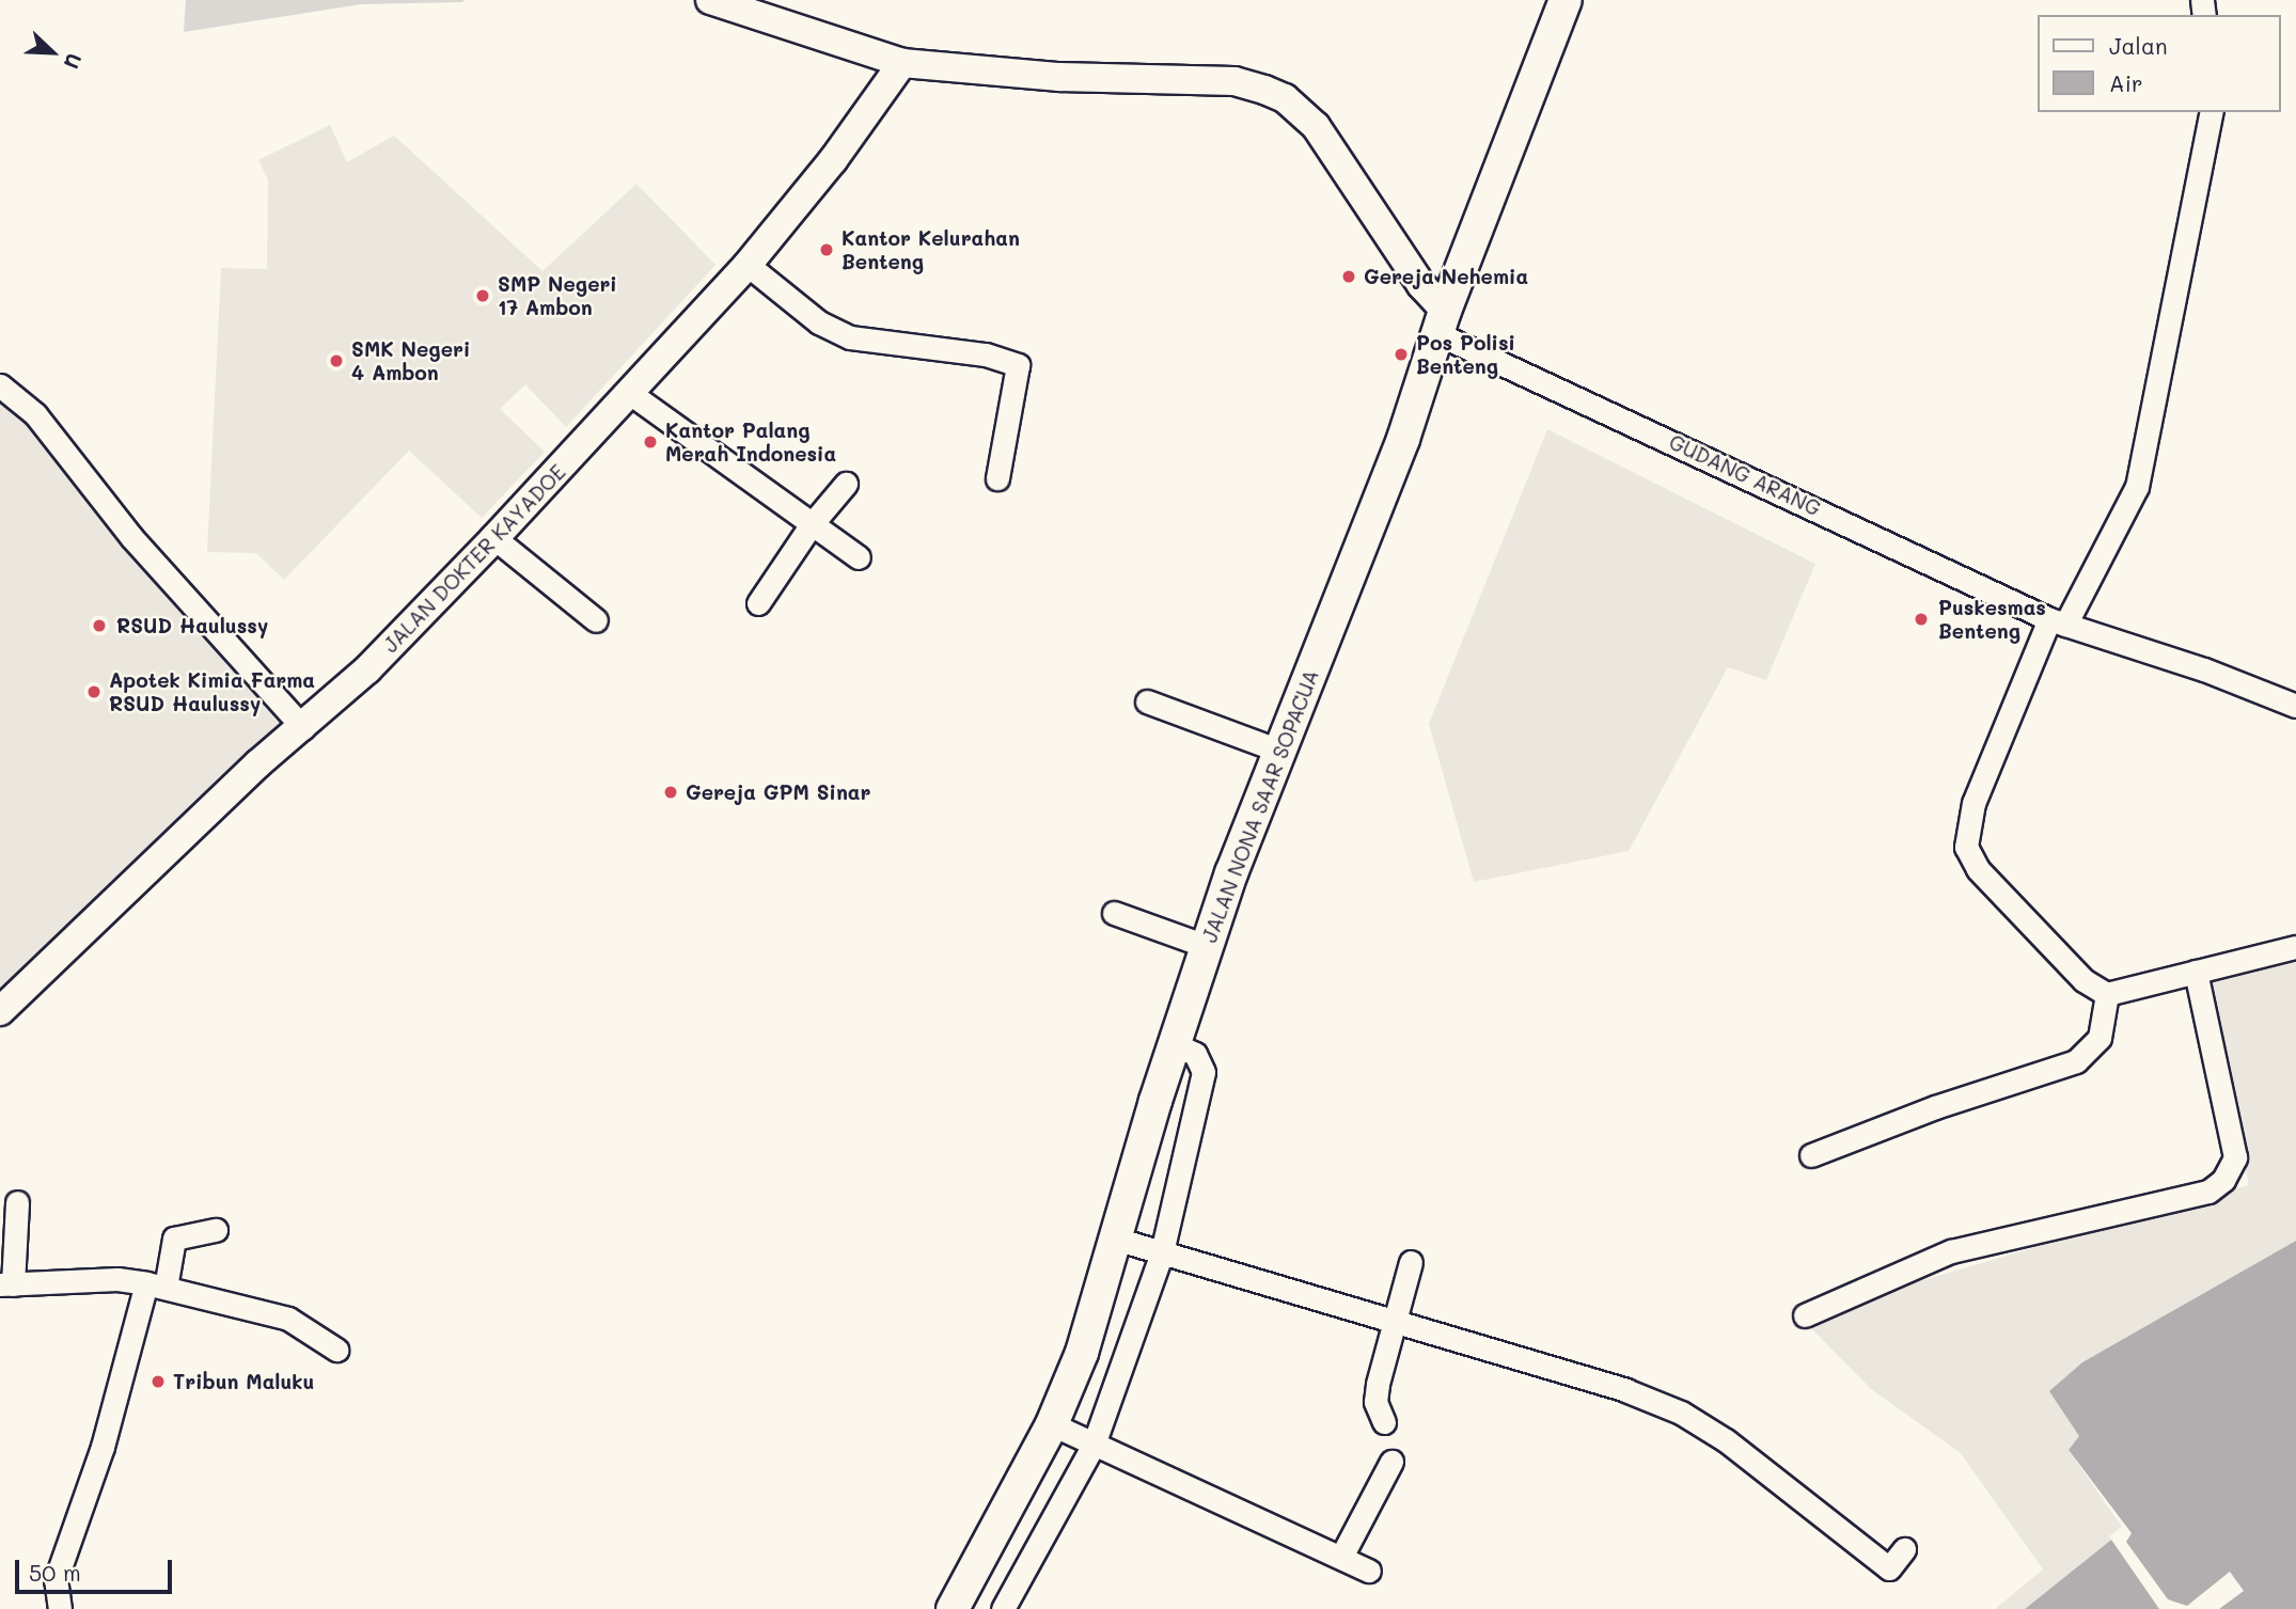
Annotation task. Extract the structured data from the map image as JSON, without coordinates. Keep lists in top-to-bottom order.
{
  "streets": {
    "main road": ["JALAN NONA SAAR SOPACUA"],
    "street": ["GUDANG ARANG", "JALAN DOKTER KAYADOE"]
  },
  "crossings": [
    ["GUDANG ARANG", "JALAN NONA SAAR SOPACUA"]
  ],
  "places": [
    "Kantor Kelurahan Benteng",
    "Gereja Nehemia",
    "SMP Negeri 17 Ambon",
    "Pos Polisi Benteng",
    "SMK Negeri 4 Ambon",
    "Kantor Palang Merah Indonesia",
    "Puskesmas Benteng",
    "RSUD Haulussy",
    "Apotek Kimia Farma RSUD Haulussy",
    "Gereja GPM Sinar",
    "Tribun Maluku"
  ],
  "legend": ["Jalan", "Air"],
  "scale_bar": "50 m",
  "north": "bottom right"
}
